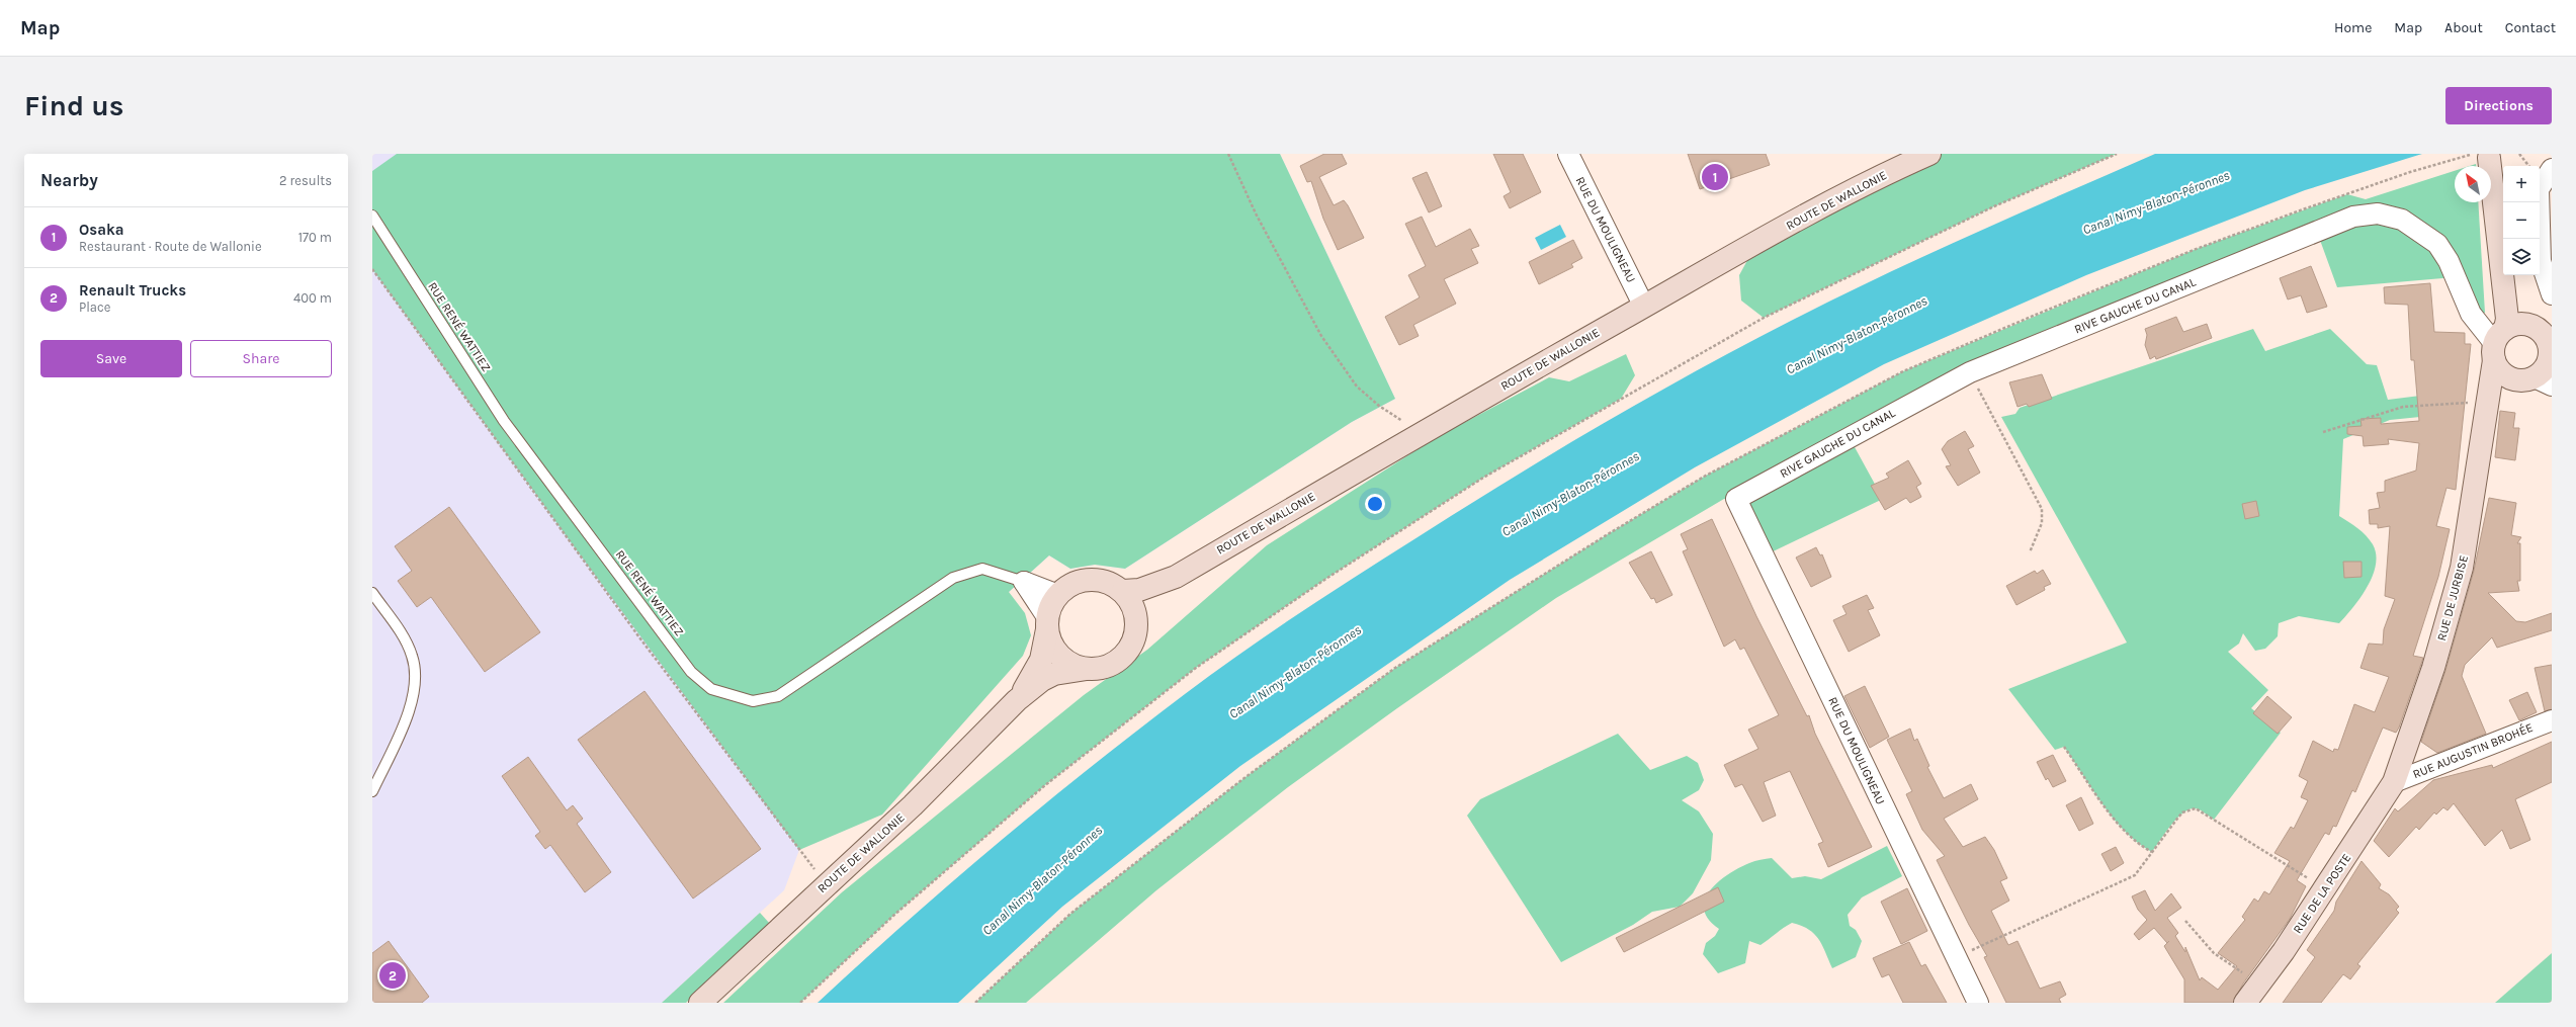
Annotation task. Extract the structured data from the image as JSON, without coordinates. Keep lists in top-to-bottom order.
{
  "streets": {
    "main road": ["ROUTE DE WALLONIE", "RUE DE JURBISE", "RUE DE LA POSTE"],
    "street": ["RUE DU MOULIGNEAU", "RIVE GAUCHE DU CANAL", "RUE AUGUSTIN BROHÉE"],
    "lane": ["RUE RENÉ WATTIEZ"]
  },
  "crossings": [
    ["ROUTE DE WALLONIE", "RUE DU MOULIGNEAU"],
    ["RUE DU MOULIGNEAU", "RIVE GAUCHE DU CANAL"],
    ["RIVE GAUCHE DU CANAL", "RUE DE JURBISE"],
    ["RUE DE JURBISE", "RUE AUGUSTIN BROHÉE"],
    ["RUE DE JURBISE", "RUE DE LA POSTE"],
    ["RUE AUGUSTIN BROHÉE", "RUE DE LA POSTE"]
  ],
  "water": ["Canal Nimy-Blaton-Péronnes"],
  "north": "top left",
  "page": {
    "header": "Map",
    "nav": [
      "Home",
      "Map",
      "About",
      "Contact"
    ],
    "buttons": [
      "Directions",
      ["Save", "Share"]
    ],
    "title": "Find us",
    "heading": ["Nearby", "2 results"],
    "pins": ["1", "2"],
    "map_buttons": ["+", "−"],
    "list": [
      {
        "mark": "1",
        "name": "Osaka",
        "note": "Restaurant · Route de Wallonie",
        "value": "170 m"
      },
      {
        "mark": "2",
        "name": "Renault Trucks",
        "note": "Place",
        "value": "400 m"
      }
    ]
  }
}
